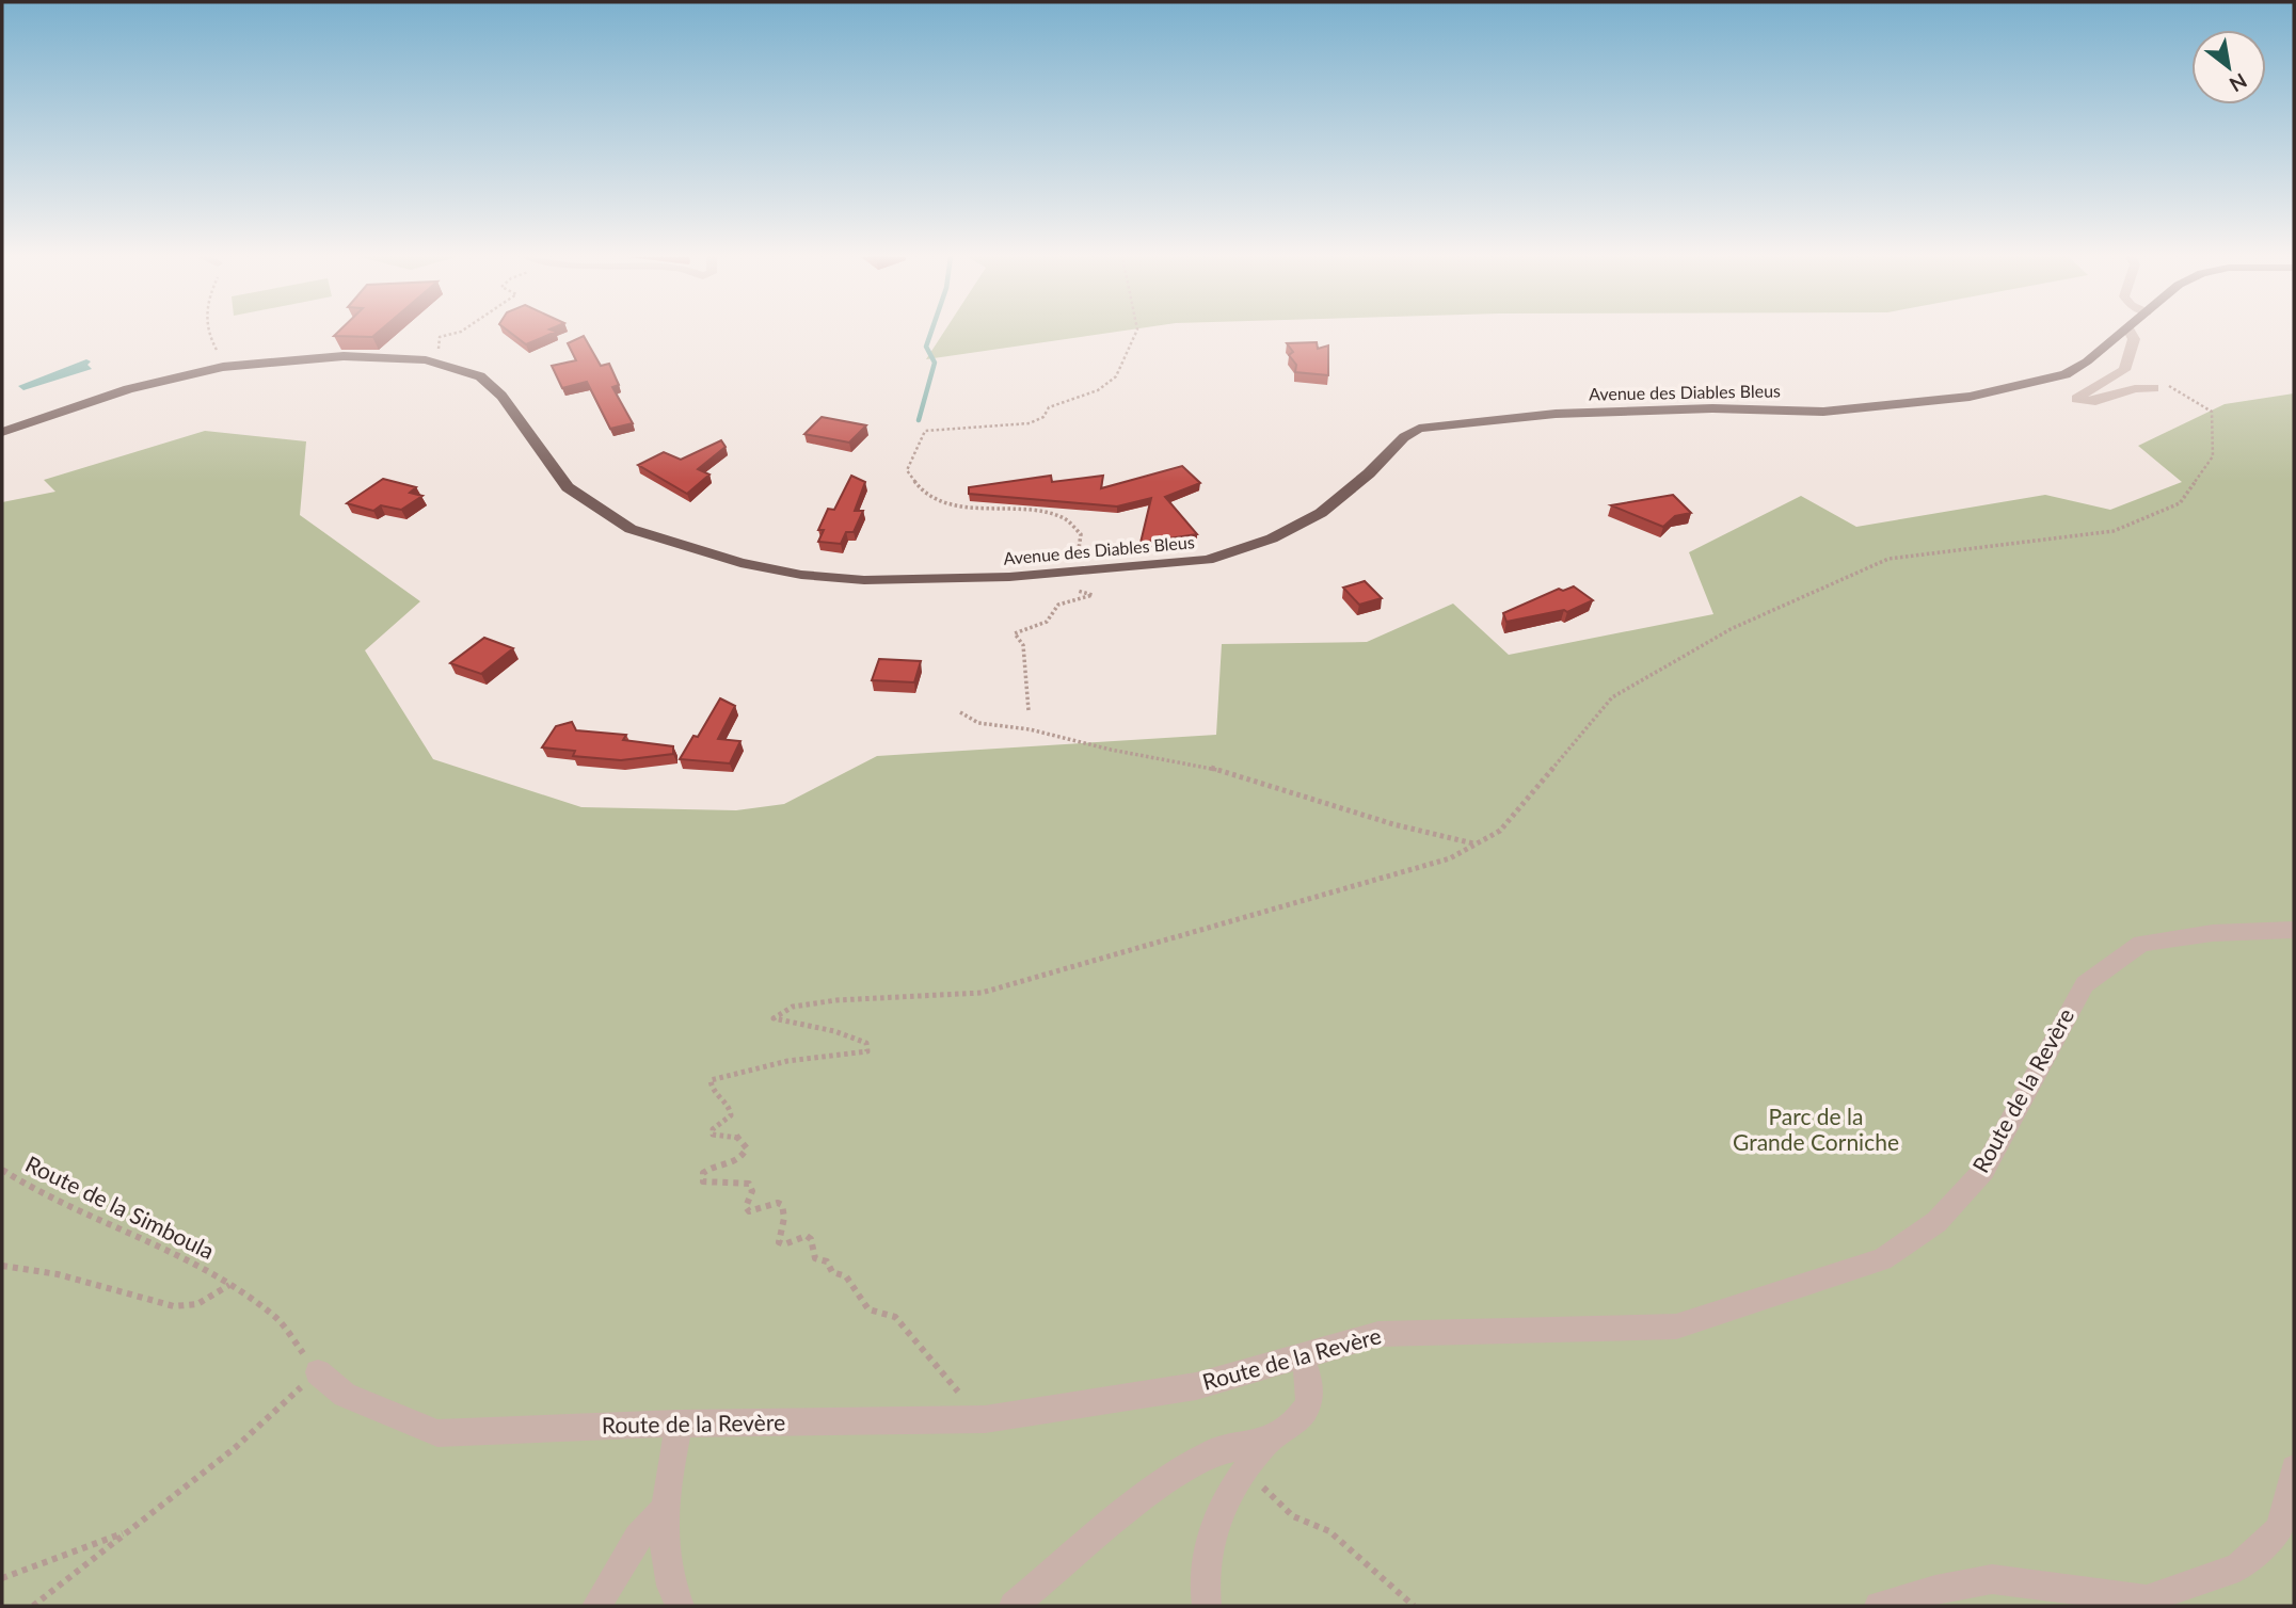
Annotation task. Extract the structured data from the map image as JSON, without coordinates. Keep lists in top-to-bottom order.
{
  "streets": {
    "main road": ["Avenue des Diables Bleus"],
    "street": ["Route de la Revère"],
    "path": ["Route de la Simboula"]
  },
  "crossings": [
    ["Route de la Revère", "Route de la Simboula"]
  ],
  "parks": ["Parc de la Grande Corniche"],
  "north": "bottom right"
}
